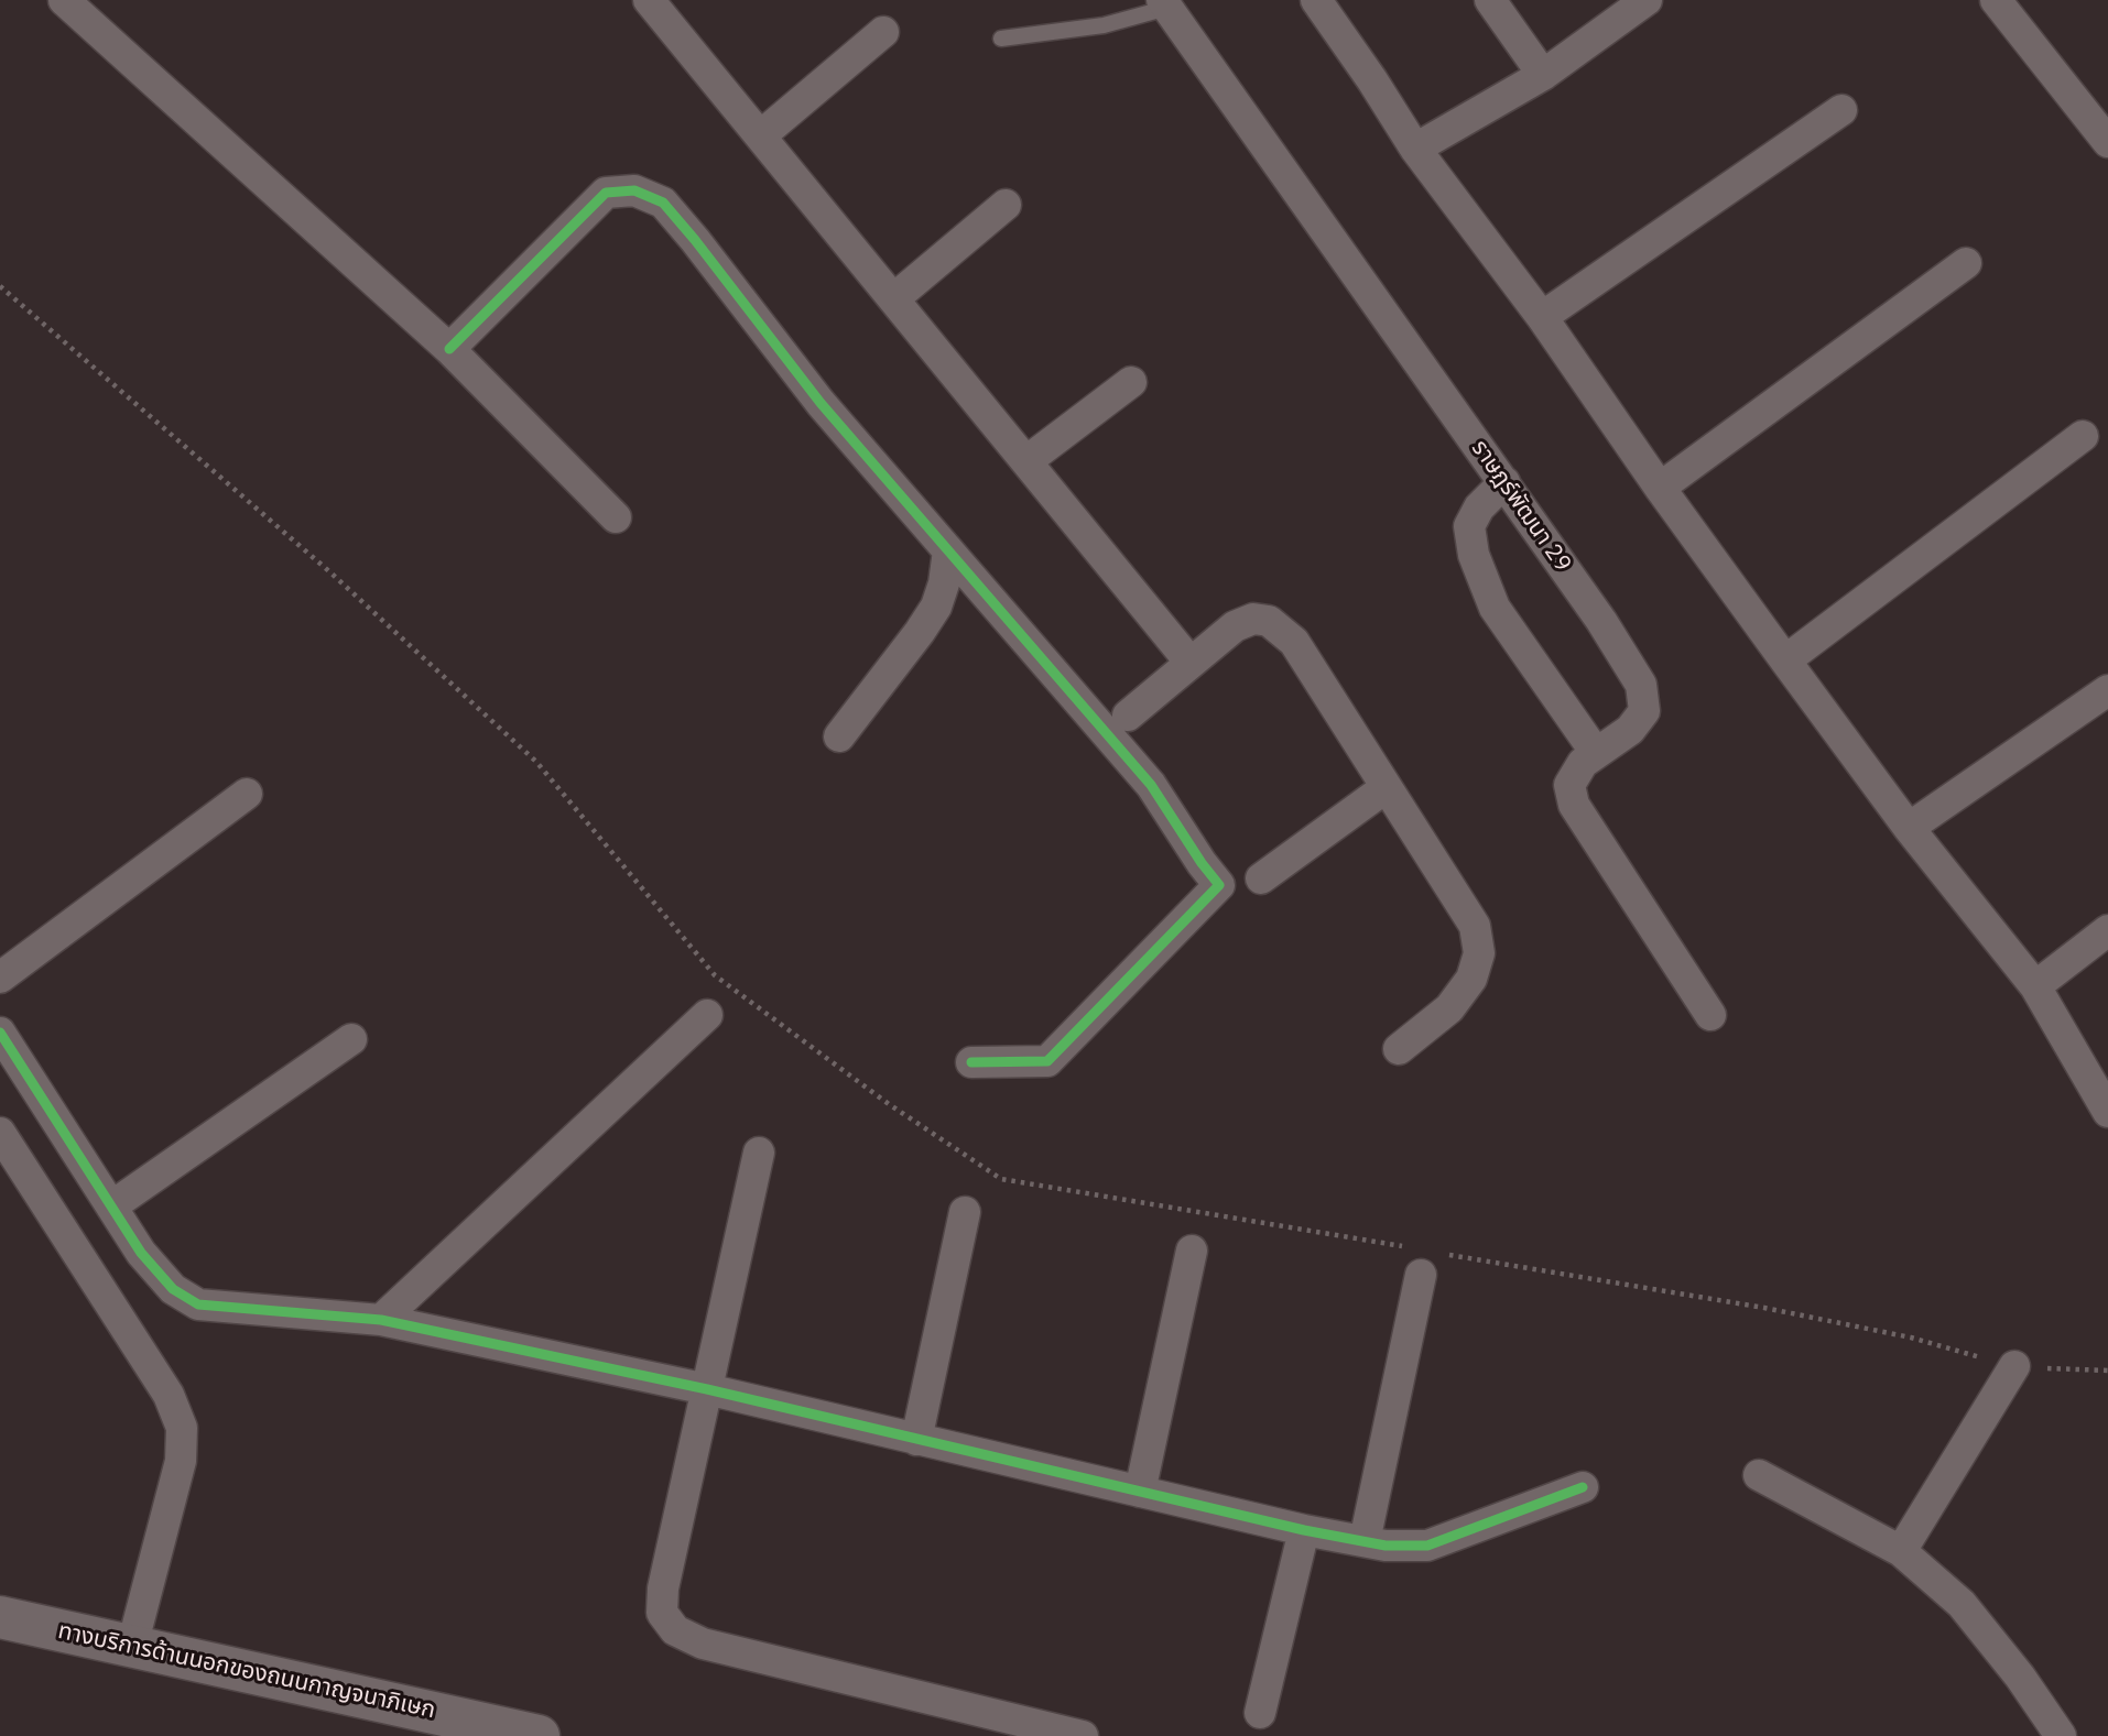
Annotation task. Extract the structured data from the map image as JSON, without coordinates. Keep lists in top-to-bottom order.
{
  "streets": {
    "main road": ["ทางบริการด้านนอกของถนนกาญจนาภิเษก"],
    "street": ["ราษฎร์พัฒนา 29"]
  }
}
